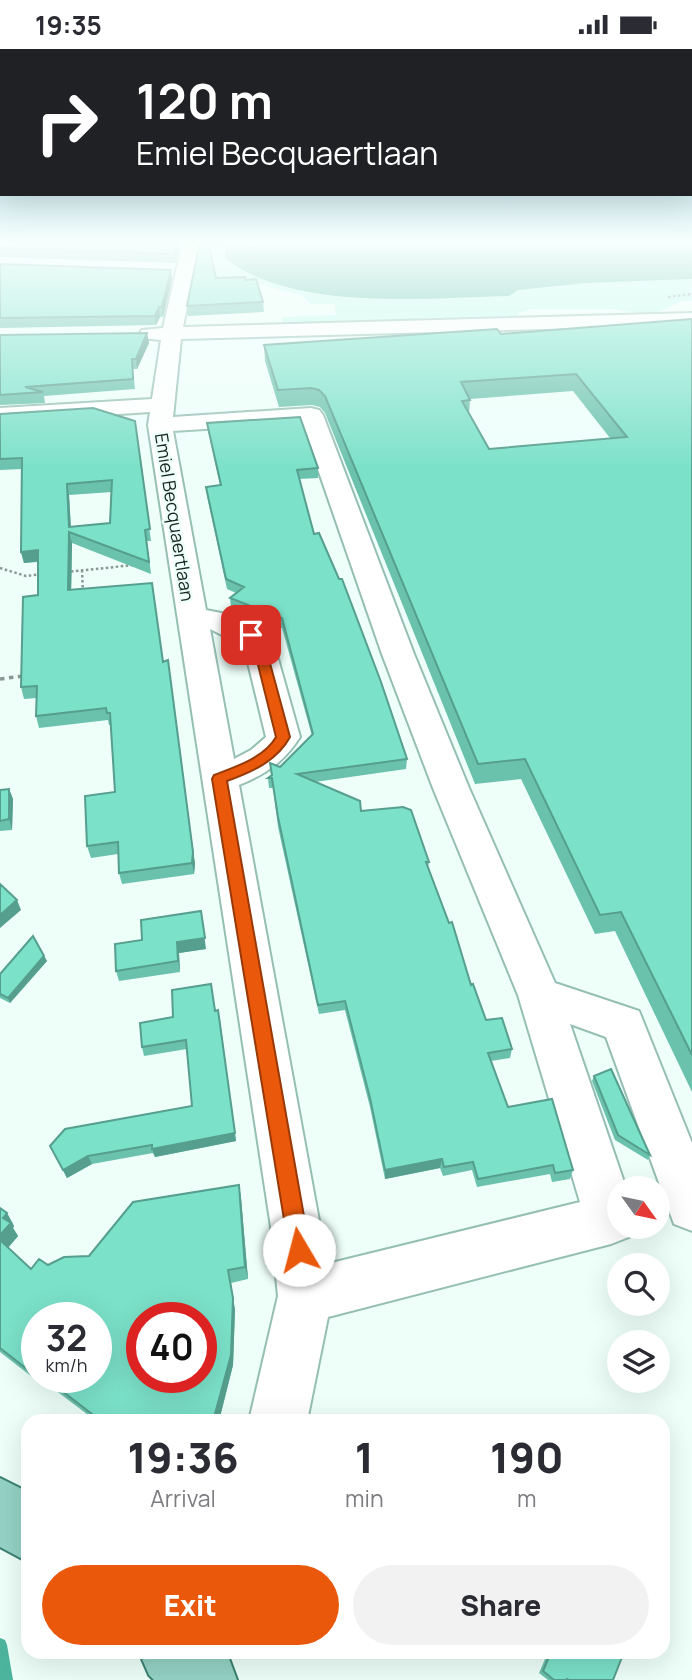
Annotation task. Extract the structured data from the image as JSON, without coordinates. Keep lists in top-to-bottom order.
{
  "streets": {
    "street": ["Emiel Becquaertlaan"]
  },
  "north": "bottom right",
  "page": {
    "status": "19:35",
    "turn": ["120 m", "Emiel Becquaertlaan"],
    "speed": "32 km/h",
    "limit": "40",
    "eta": [
      "19:36",
      "Arrival",
      "1",
      "min",
      "190",
      "m"
    ],
    "buttons": ["Exit", "Share"]
  }
}
